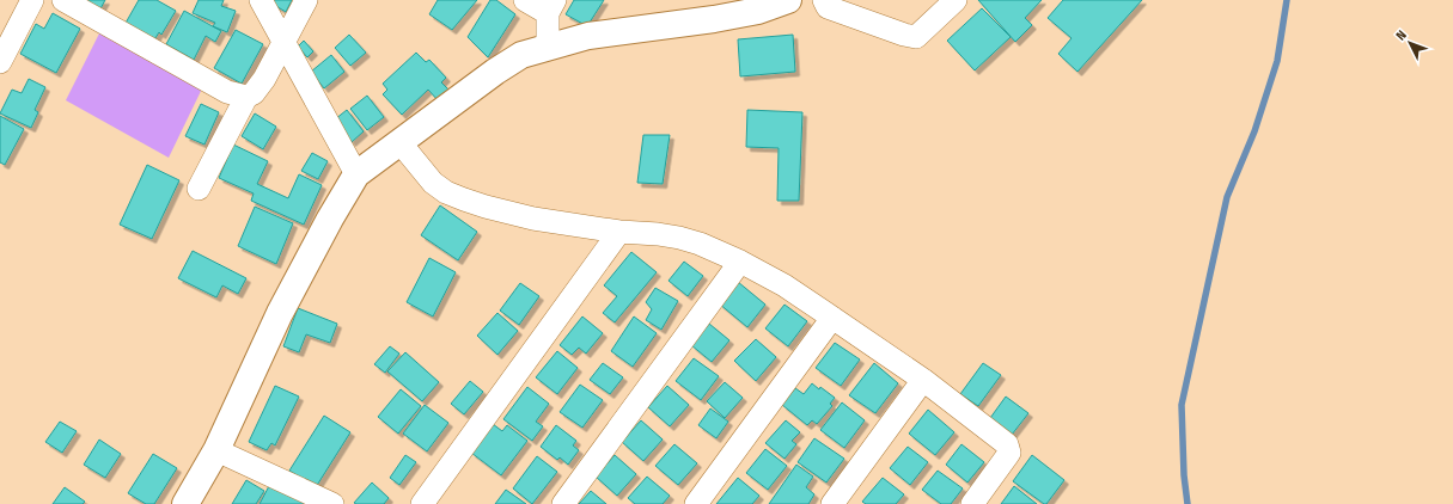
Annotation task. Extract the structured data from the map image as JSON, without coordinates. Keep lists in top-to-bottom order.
{
  "north": "top left"
}
